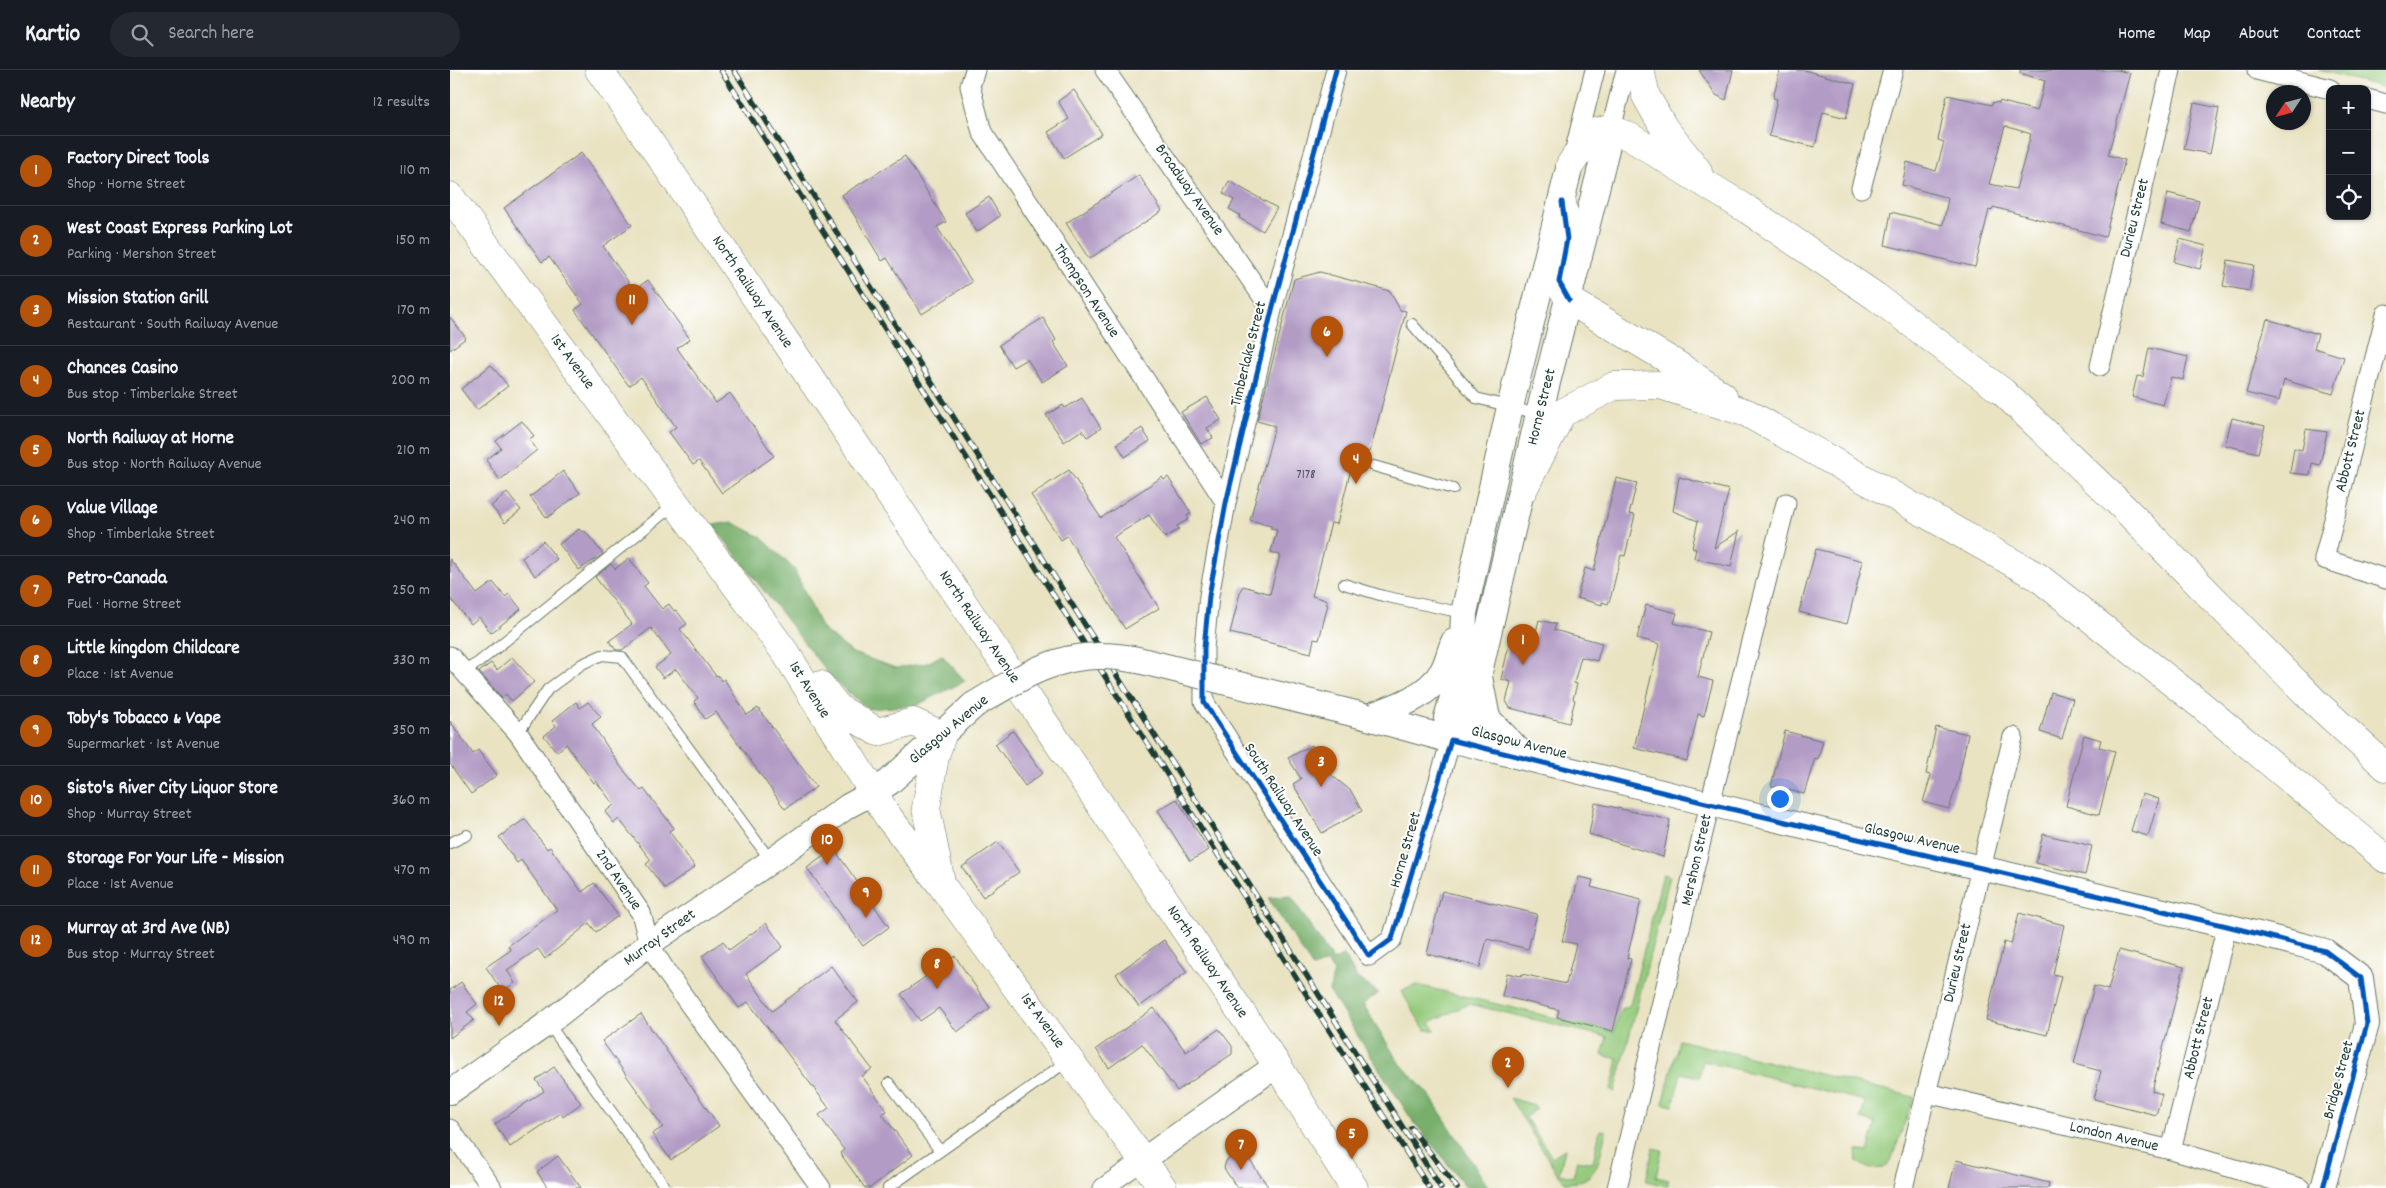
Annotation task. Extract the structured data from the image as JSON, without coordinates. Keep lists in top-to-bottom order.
{
  "streets": {
    "main road": [
      "North Railway Avenue",
      "1st Avenue",
      "Horne Street",
      "Glasgow Avenue"
    ],
    "street": [
      "Broadway Avenue",
      "Durieu Street",
      "Thompson Avenue",
      "Timberlake Street",
      "Abbott Street",
      "South Railway Avenue",
      "Mershon Street",
      "2nd Avenue",
      "Murray Street",
      "Bridge Street",
      "London Avenue"
    ]
  },
  "crossings": [
    ["Broadway Avenue", "Timberlake Street"],
    ["Durieu Street", "Glasgow Avenue"],
    ["Durieu Street", "London Avenue"],
    ["Thompson Avenue", "Timberlake Street"],
    ["Timberlake Street", "South Railway Avenue"],
    ["1st Avenue", "Glasgow Avenue"],
    ["1st Avenue", "Murray Street"],
    ["Horne Street", "Glasgow Avenue"],
    ["Horne Street", "South Railway Avenue"],
    ["Abbott Street", "Glasgow Avenue"],
    ["Abbott Street", "London Avenue"],
    ["Glasgow Avenue", "Mershon Street"],
    ["Glasgow Avenue", "Murray Street"],
    ["Glasgow Avenue", "Bridge Street"],
    ["2nd Avenue", "Murray Street"]
  ],
  "house_numbers": ["7178"],
  "north": "bottom left",
  "page": {
    "header": "Kartio",
    "search": "Search here",
    "nav": [
      "Home",
      "Map",
      "About",
      "Contact"
    ],
    "heading": ["Nearby", "12 results"],
    "map_buttons": ["+", "−"],
    "list": [
      {
        "mark": "1",
        "name": "Factory Direct Tools",
        "note": "Shop · Horne Street",
        "value": "110 m"
      },
      {
        "mark": "2",
        "name": "West Coast Express Parking Lot",
        "note": "Parking · Mershon Street",
        "value": "150 m"
      },
      {
        "mark": "3",
        "name": "Mission Station Grill",
        "note": "Restaurant · South Railway Avenue",
        "value": "170 m"
      },
      {
        "mark": "4",
        "name": "Chances Casino",
        "note": "Bus stop · Timberlake Street",
        "value": "200 m"
      },
      {
        "mark": "5",
        "name": "North Railway at Horne",
        "note": "Bus stop · North Railway Avenue",
        "value": "210 m"
      },
      {
        "mark": "6",
        "name": "Value Village",
        "note": "Shop · Timberlake Street",
        "value": "240 m"
      },
      {
        "mark": "7",
        "name": "Petro-Canada",
        "note": "Fuel · Horne Street",
        "value": "250 m"
      },
      {
        "mark": "8",
        "name": "Little kingdom Childcare",
        "note": "Place · 1st Avenue",
        "value": "330 m"
      },
      {
        "mark": "9",
        "name": "Toby's Tobacco & Vape",
        "note": "Supermarket · 1st Avenue",
        "value": "350 m"
      },
      {
        "mark": "10",
        "name": "Sisto's River City Liquor Store",
        "note": "Shop · Murray Street",
        "value": "360 m"
      },
      {
        "mark": "11",
        "name": "Storage For Your Life - Mission",
        "note": "Place · 1st Avenue",
        "value": "470 m"
      },
      {
        "mark": "12",
        "name": "Murray at 3rd Ave (NB)",
        "note": "Bus stop · Murray Street",
        "value": "490 m"
      }
    ],
    "pins": [
      "11",
      "6",
      "4",
      "1",
      "3",
      "10",
      "9",
      "8",
      "12",
      "2",
      "5",
      "7"
    ]
  }
}
